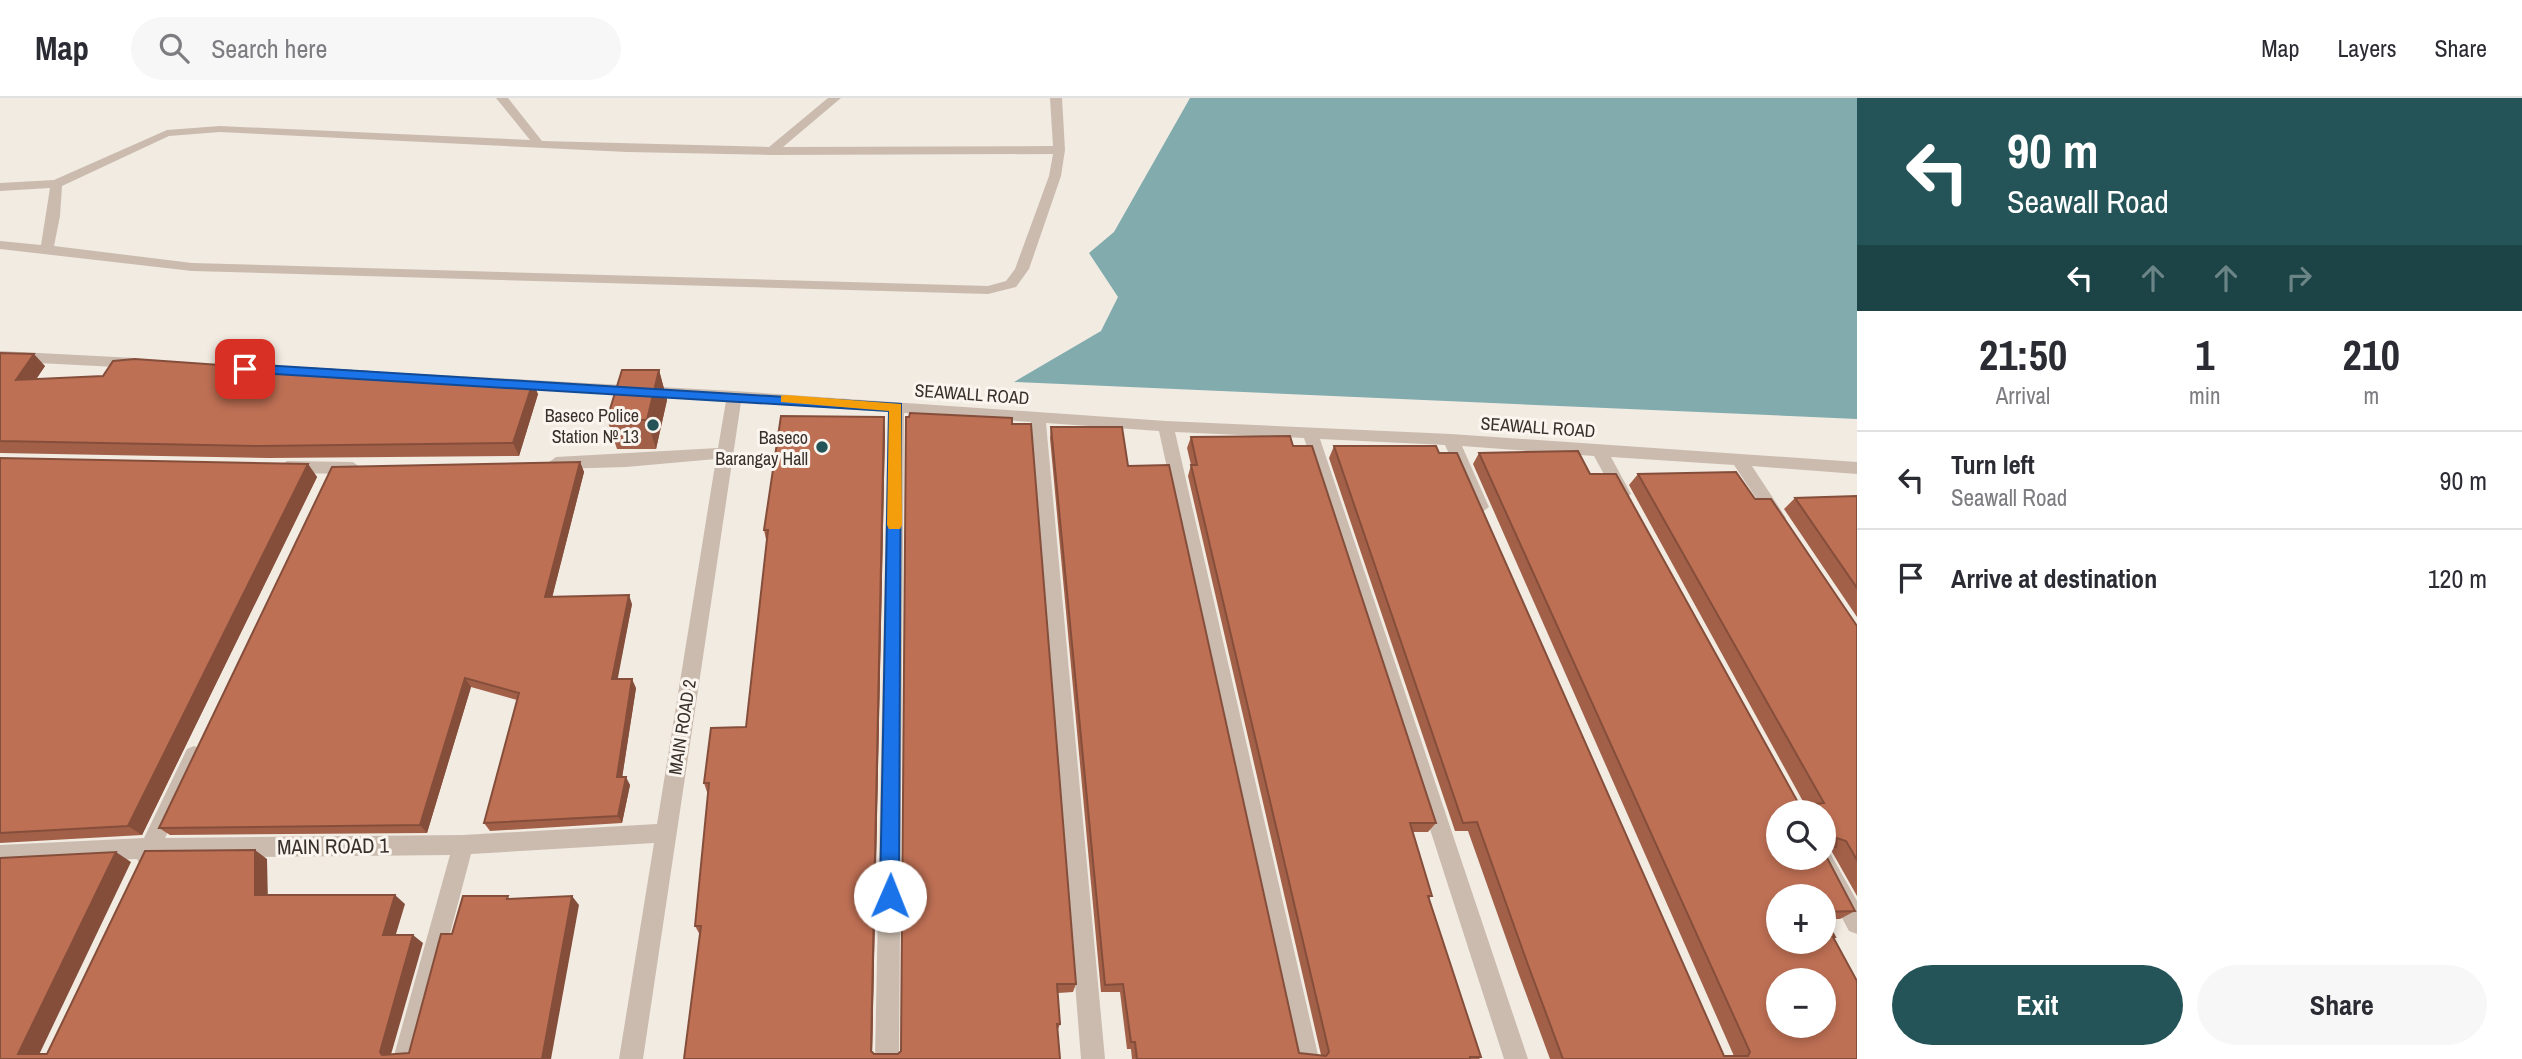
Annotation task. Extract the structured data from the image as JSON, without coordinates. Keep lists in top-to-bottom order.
{
  "streets": {
    "street": ["SEAWALL ROAD", "MAIN ROAD 2", "MAIN ROAD 1"]
  },
  "crossings": [
    ["SEAWALL ROAD", "MAIN ROAD 2"],
    ["MAIN ROAD 2", "MAIN ROAD 1"]
  ],
  "places": ["Baseco Police Station № 13", "Baseco Barangay Hall"],
  "page": {
    "header": "Map",
    "search": "Search here",
    "nav": ["Map", "Layers", "Share"],
    "turn": ["90 m", "Seawall Road"],
    "eta": [
      "21:50",
      "Arrival",
      "1",
      "min",
      "210",
      "m"
    ],
    "list": [
      {
        "name": "Turn left",
        "note": "Seawall Road",
        "value": "90 m"
      },
      {
        "name": "Arrive at destination",
        "value": "120 m"
      }
    ],
    "map_buttons": ["+", "−"],
    "buttons": ["Exit", "Share"]
  }
}
